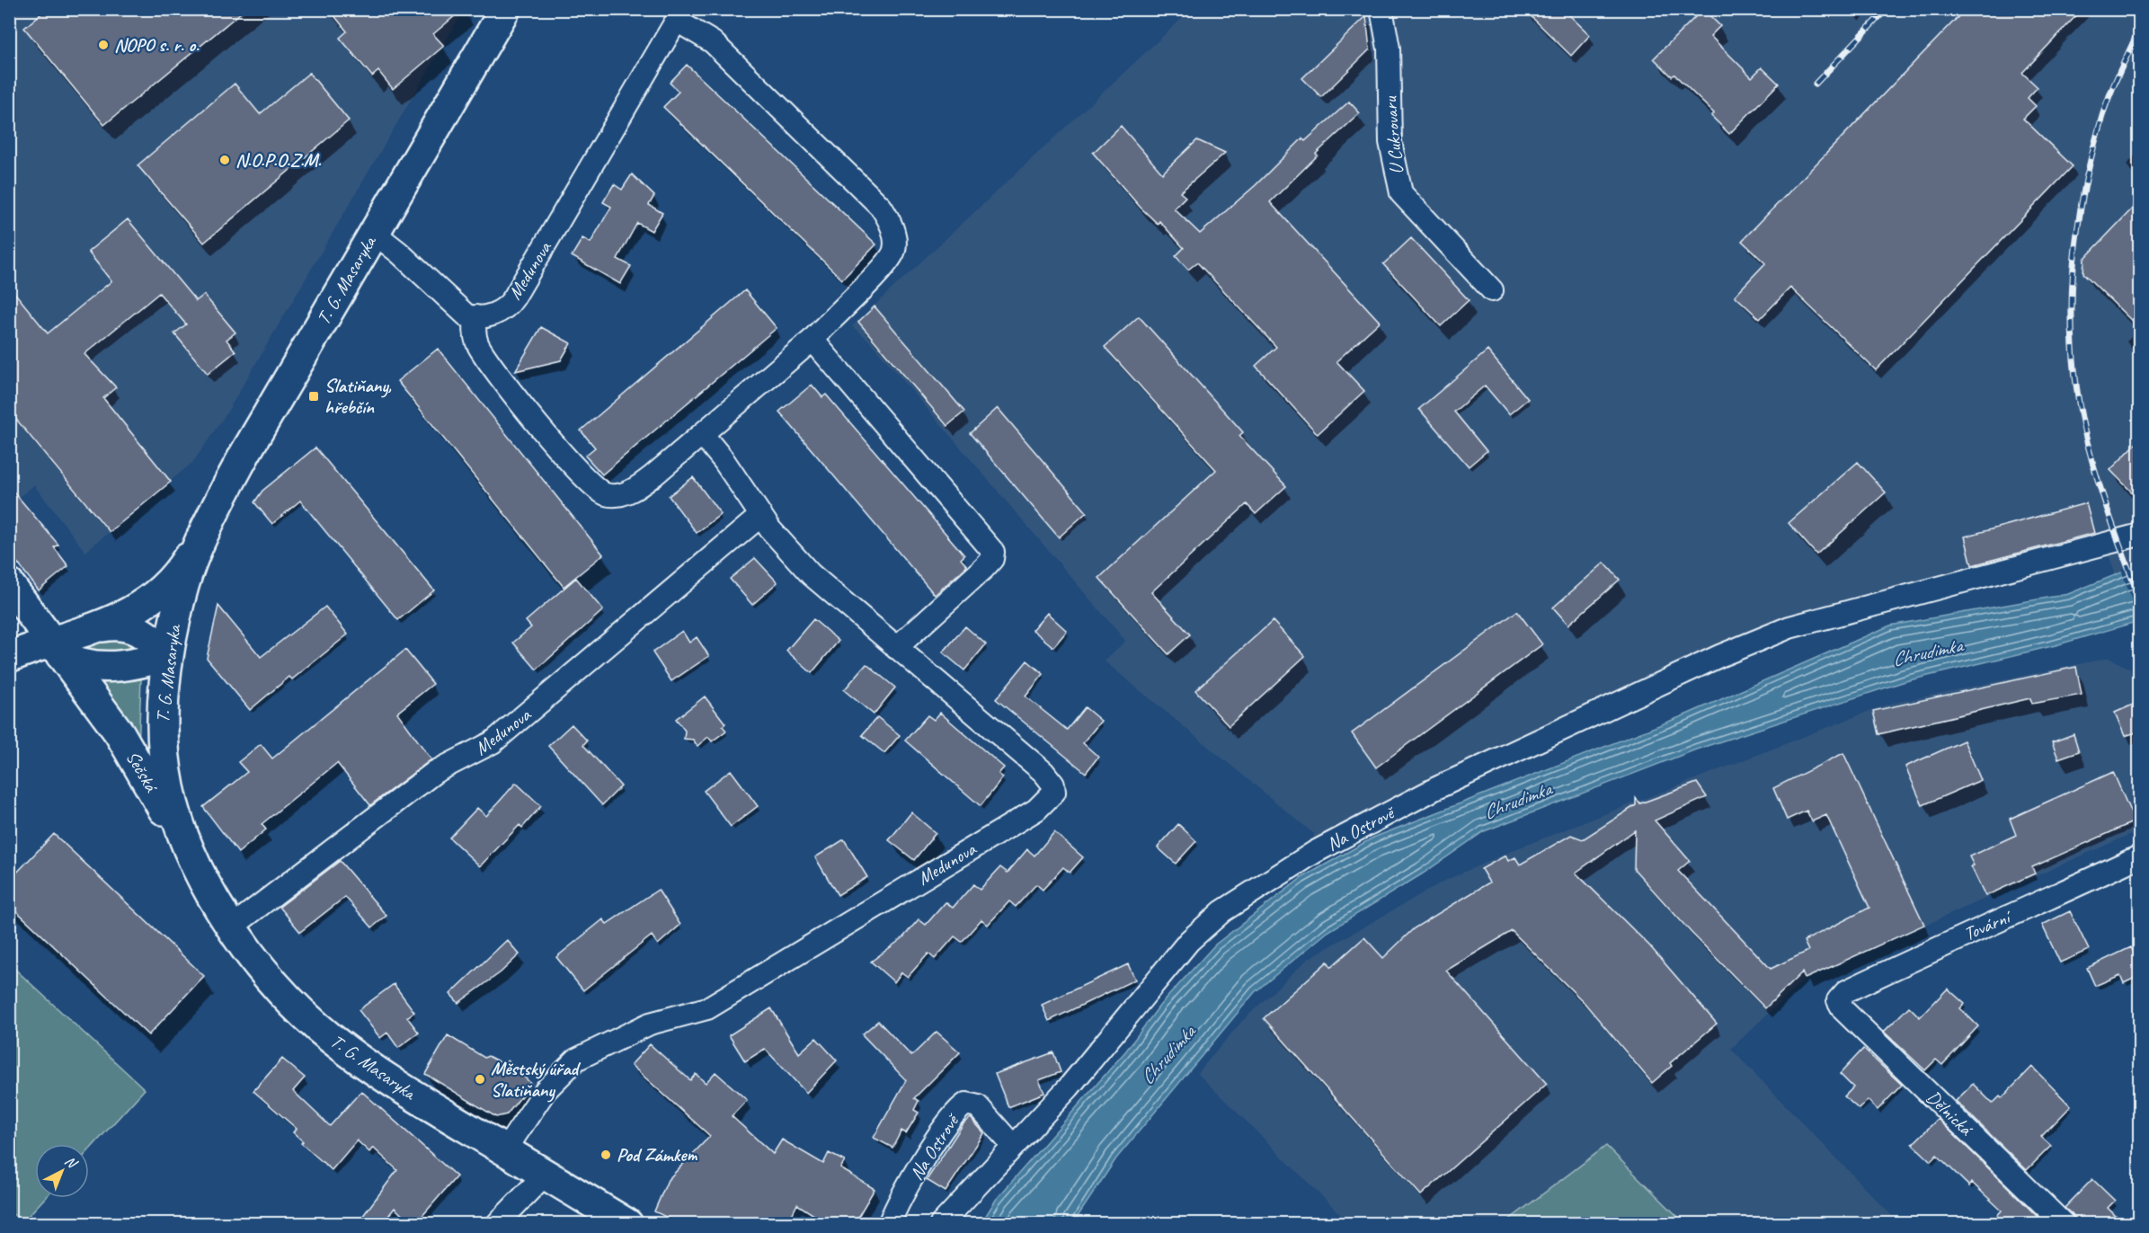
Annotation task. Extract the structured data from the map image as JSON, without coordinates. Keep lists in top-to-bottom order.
{
  "streets": {
    "main road": ["T. G. Masaryka", "Sečská"],
    "street": [
      "U Cukrovaru",
      "Medunova",
      "Na Ostrově",
      "Tovární",
      "Dělnická"
    ]
  },
  "crossings": [
    ["Medunova", "T. G. Masaryka"],
    ["T. G. Masaryka", "Sečská"],
    ["Tovární", "Dělnická"]
  ],
  "water": ["Chrudimka"],
  "places": {
    "other": [
      "NOPO s. r. o.",
      "N.O.P.O.Z.M.",
      "Městský úřad Slatiňany",
      "Pod Zámkem"
    ],
    "transit": ["Slatiňany, hřebčín"]
  },
  "north": "top right"
}
